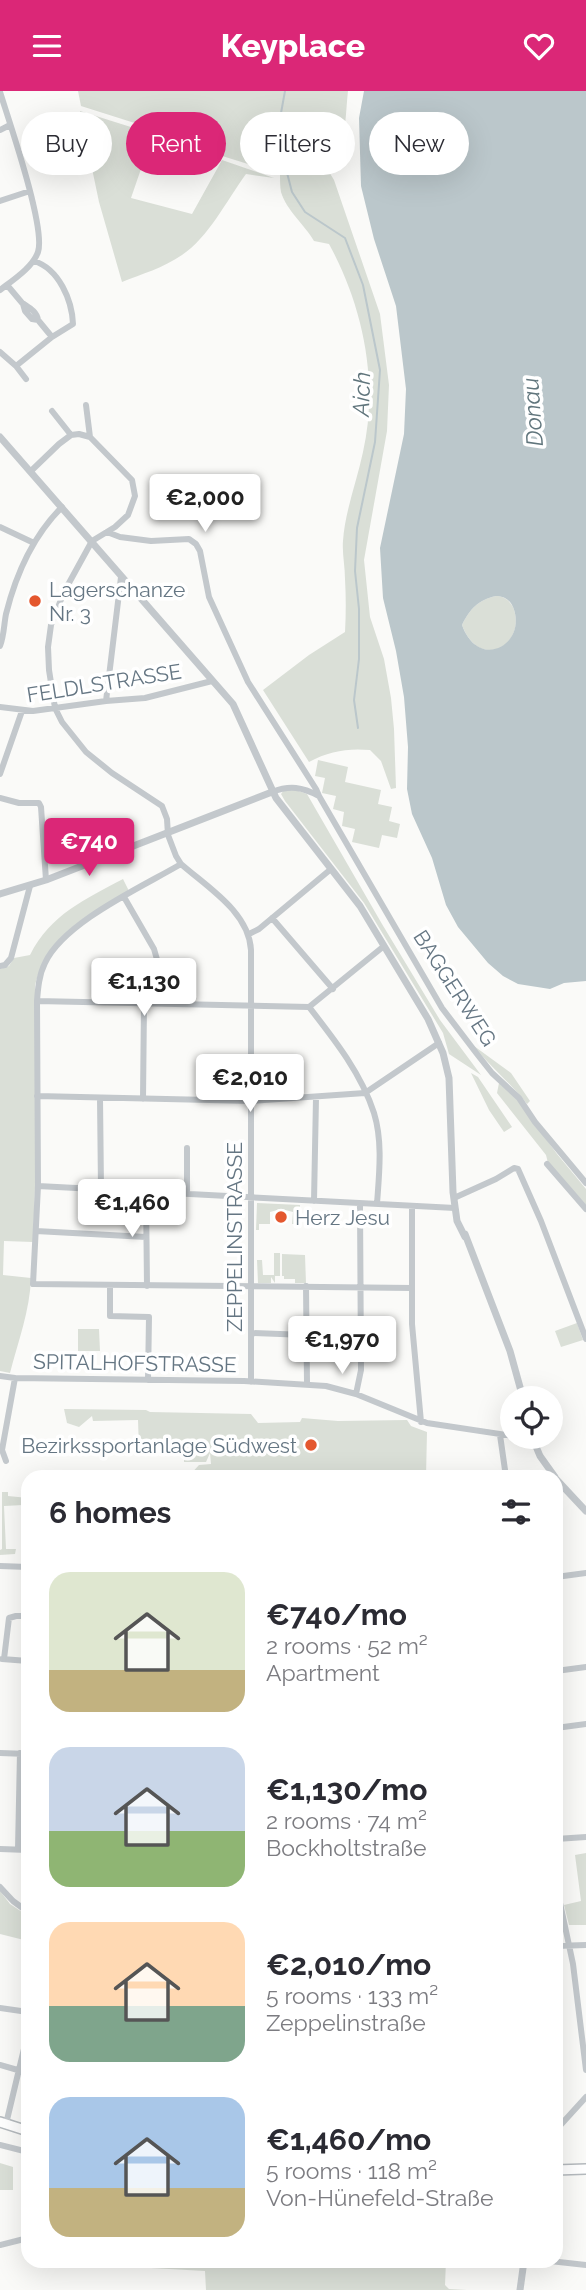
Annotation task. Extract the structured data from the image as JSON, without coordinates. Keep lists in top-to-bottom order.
{
  "streets": {
    "street": [
      "FELDLSTRASSE",
      "BAGGERWEG",
      "ZEPPELINSTRASSE",
      "SPITALHOFSTRASSE"
    ]
  },
  "crossings": [
    ["ZEPPELINSTRASSE", "SPITALHOFSTRASSE"]
  ],
  "water": ["Aich", "Donau"],
  "places": ["Lagerschanze Nr. 3", "Herz Jesu", "Bezirkssportanlage Südwest"],
  "page": {
    "header": "Keyplace",
    "chip": [
      "Buy",
      "Rent",
      "Filters",
      "New"
    ],
    "price": [
      "€2,000",
      "€740",
      "€1,130",
      "€2,010",
      "€1,460",
      "€1,970"
    ],
    "heading": "6 homes",
    "list": [
      {
        "name": "€740/mo",
        "note": "2 rooms · 52 m² · Apartment"
      },
      {
        "name": "€1,130/mo",
        "note": "2 rooms · 74 m² · Bockholtstraße"
      },
      {
        "name": "€2,010/mo",
        "note": "5 rooms · 133 m² · Zeppelinstraße"
      },
      {
        "name": "€1,460/mo",
        "note": "5 rooms · 118 m² · Von-Hünefeld-Straße"
      }
    ]
  }
}
